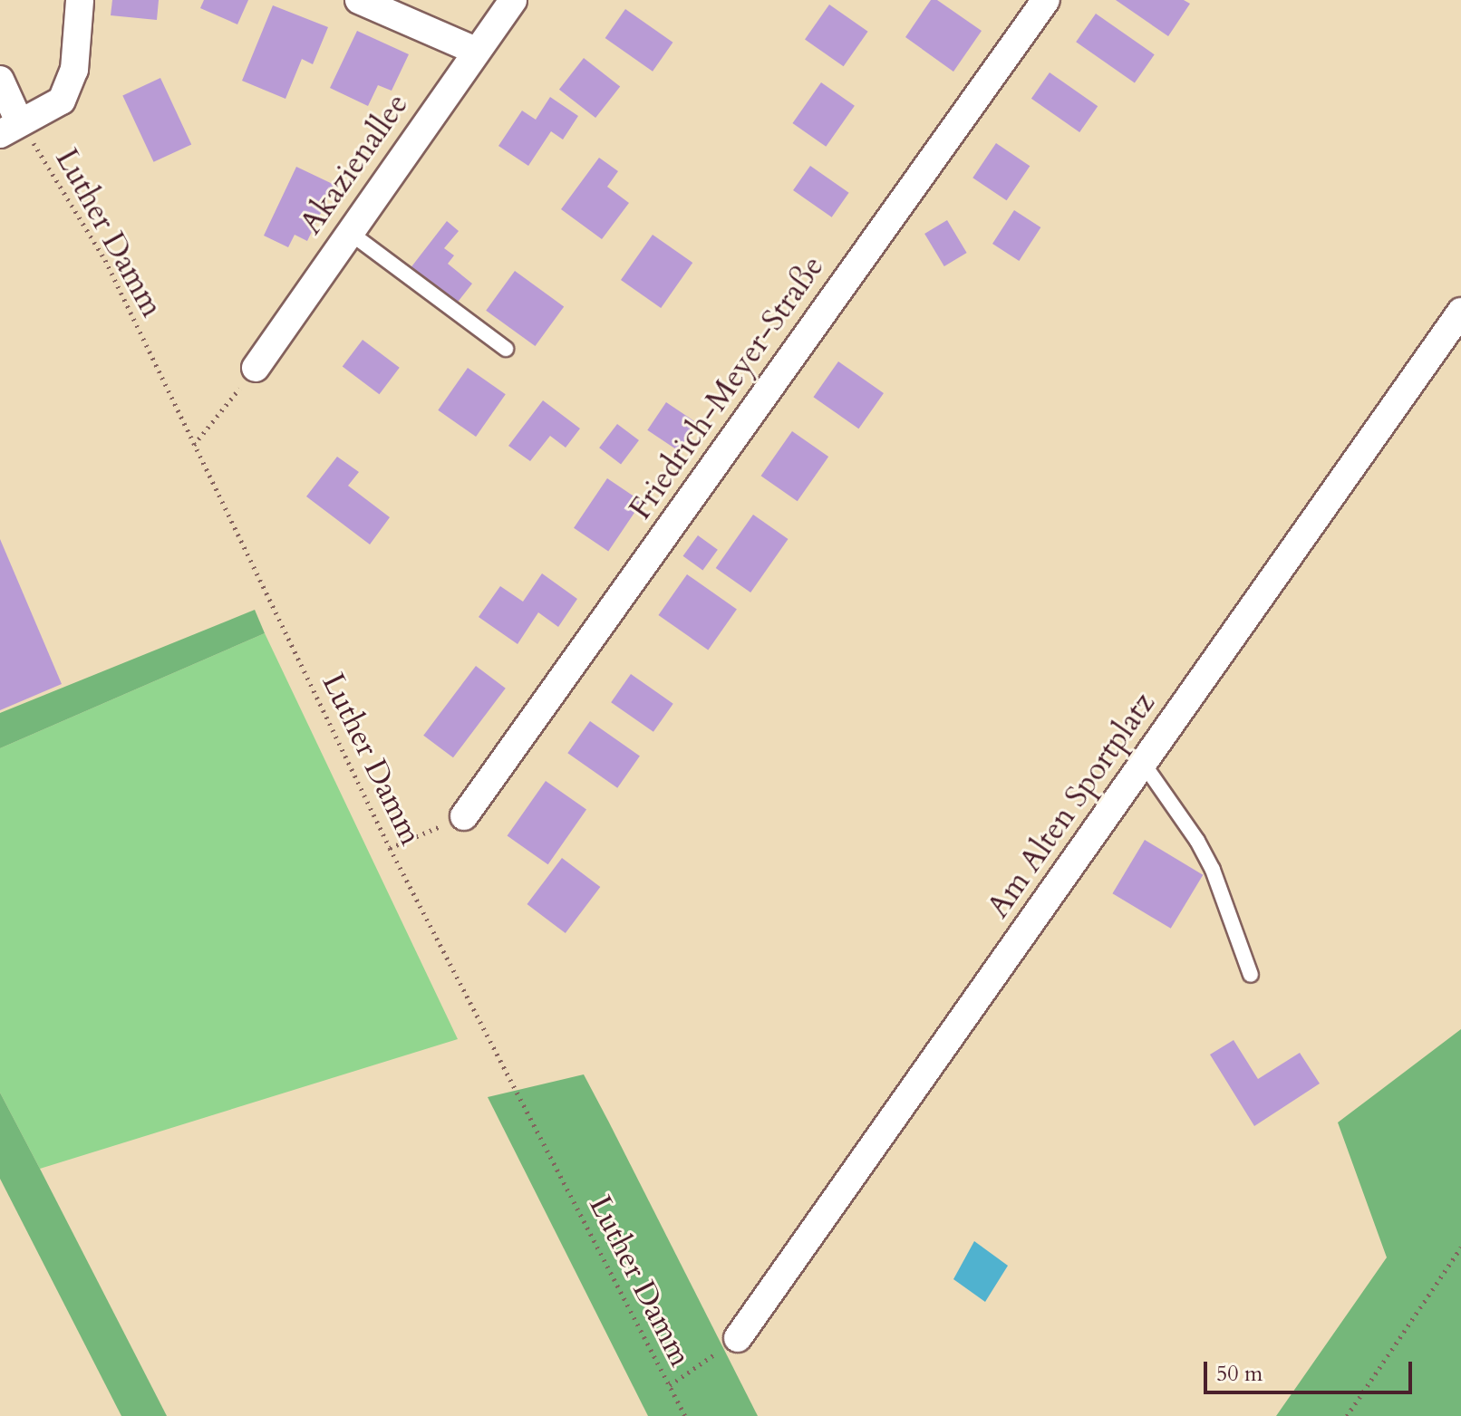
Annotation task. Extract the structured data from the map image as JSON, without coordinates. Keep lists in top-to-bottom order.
{
  "streets": {
    "street": ["Akazienallee", "Friedrich-Meyer-Straße", "Am Alten Sportplatz"],
    "path": ["Luther Damm"]
  },
  "scale_bar": "50 m"
}
